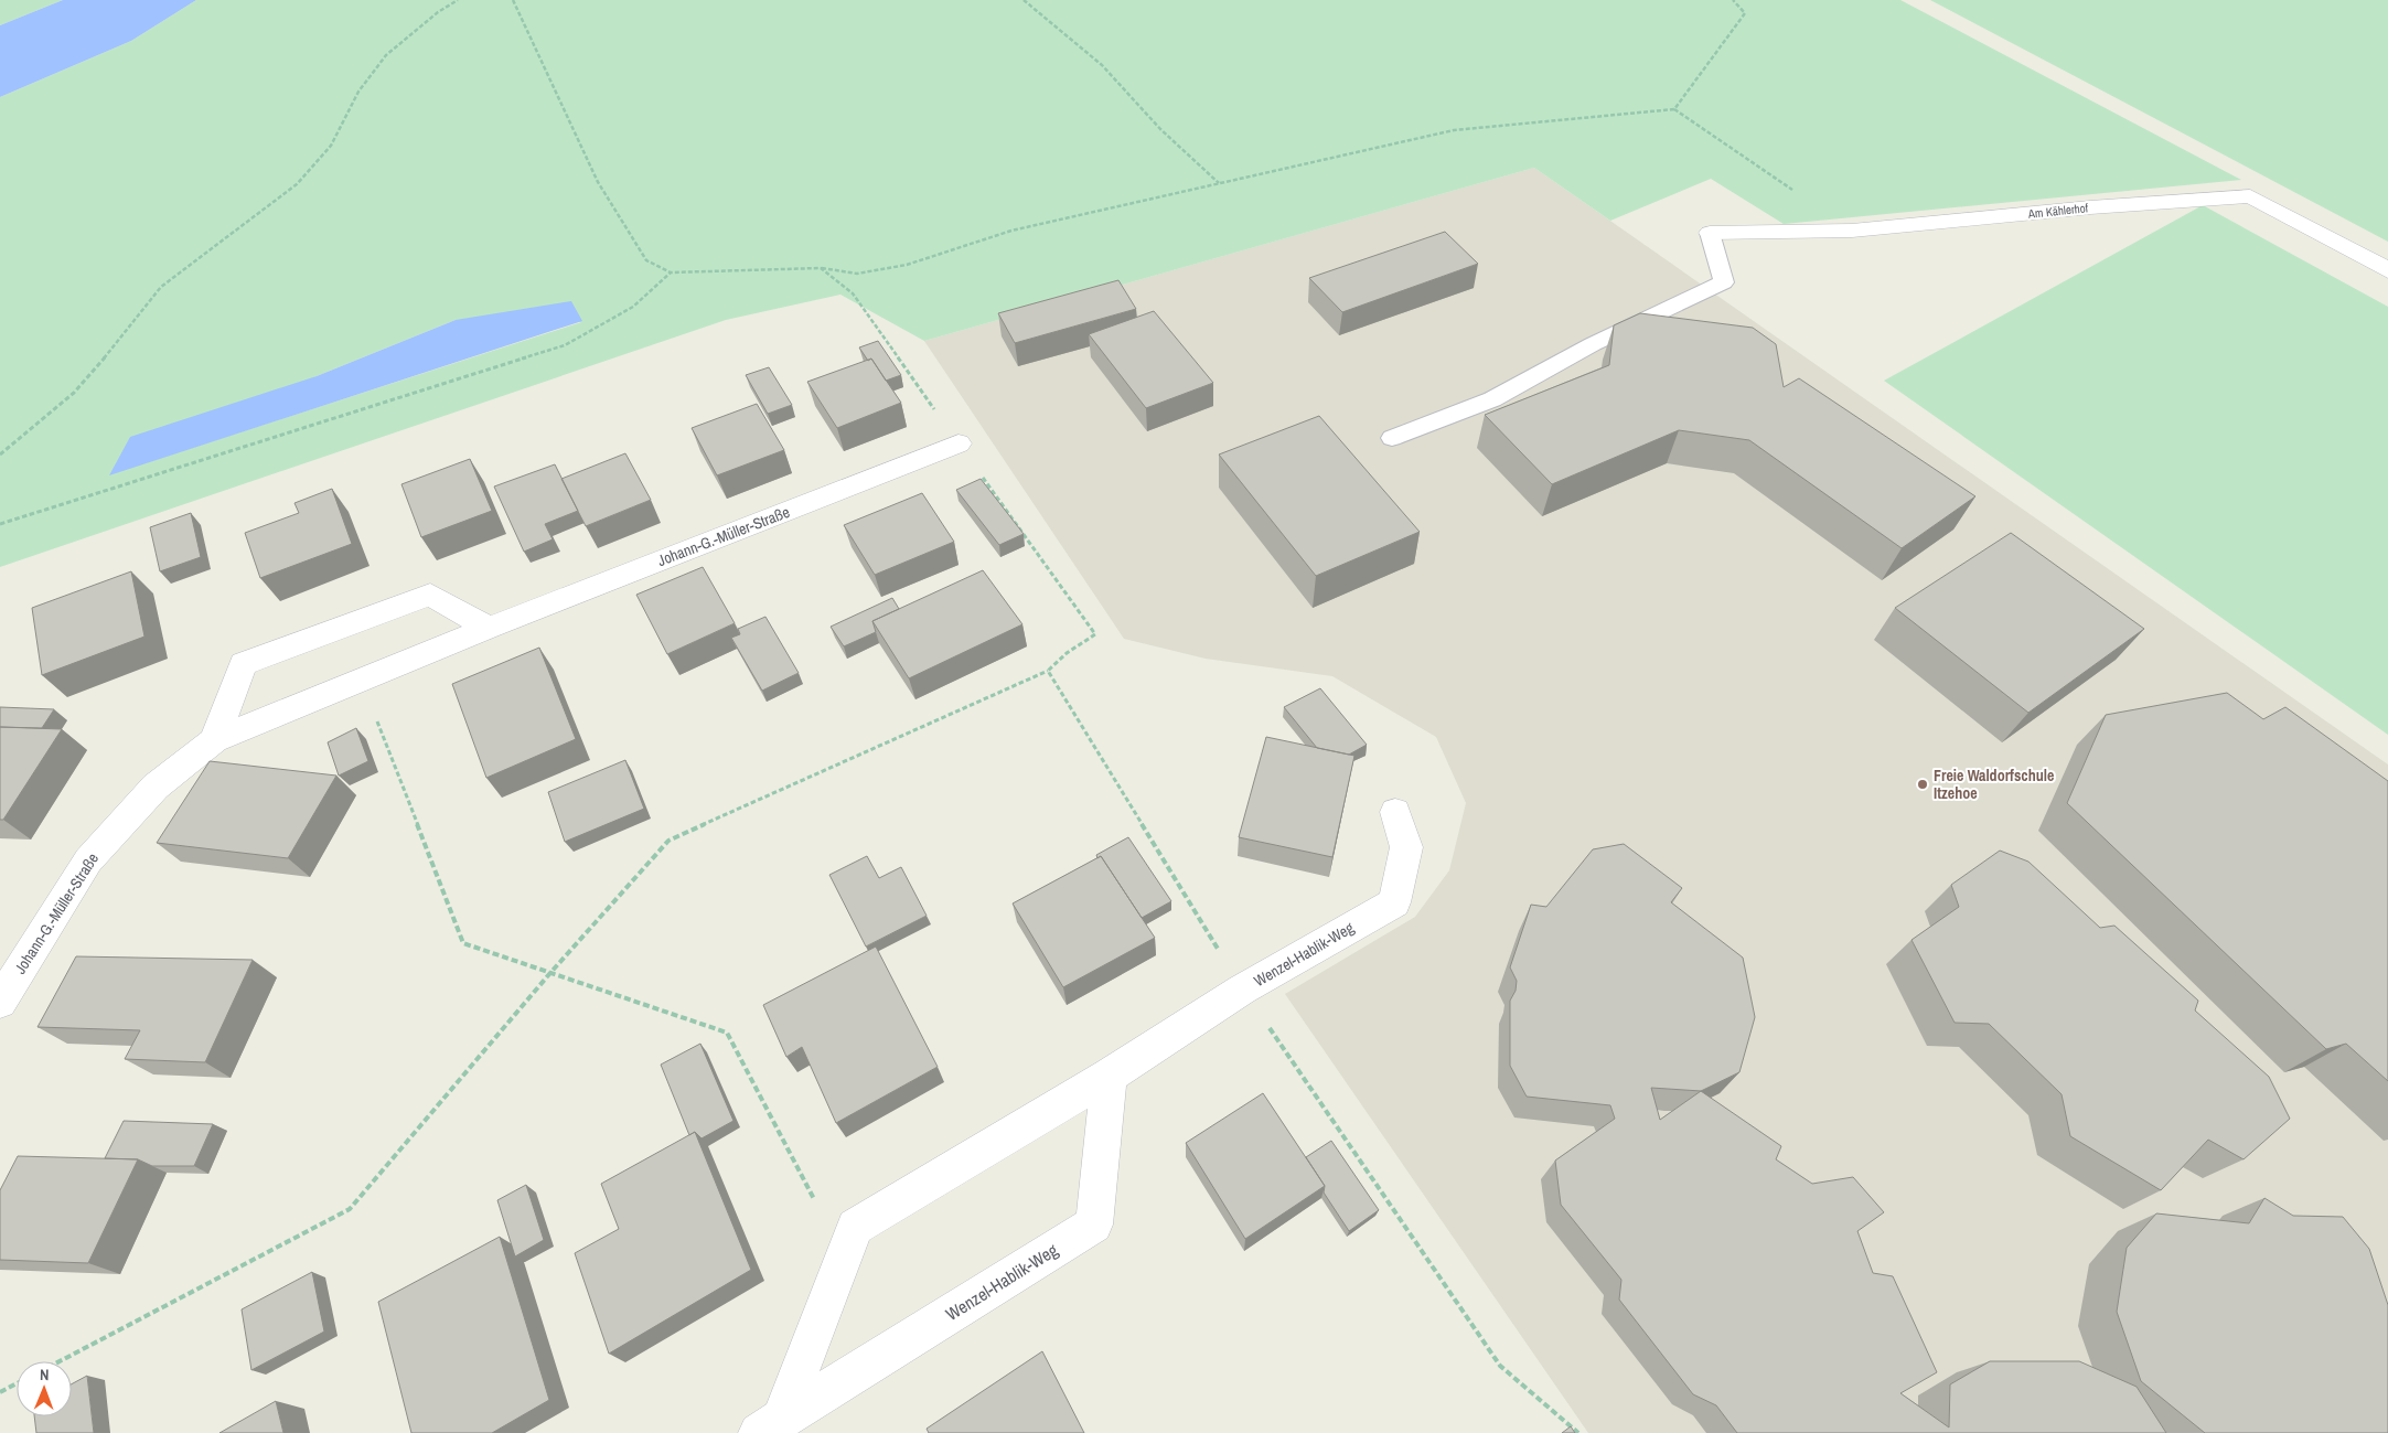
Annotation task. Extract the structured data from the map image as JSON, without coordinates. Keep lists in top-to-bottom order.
{
  "streets": {
    "street": ["Am Kählerhof", "Johann-G.-Müller-Straße", "Wenzel-Hablik-Weg"]
  },
  "places": ["Freie Waldorfschule Itzehoe"],
  "north": "top"
}
